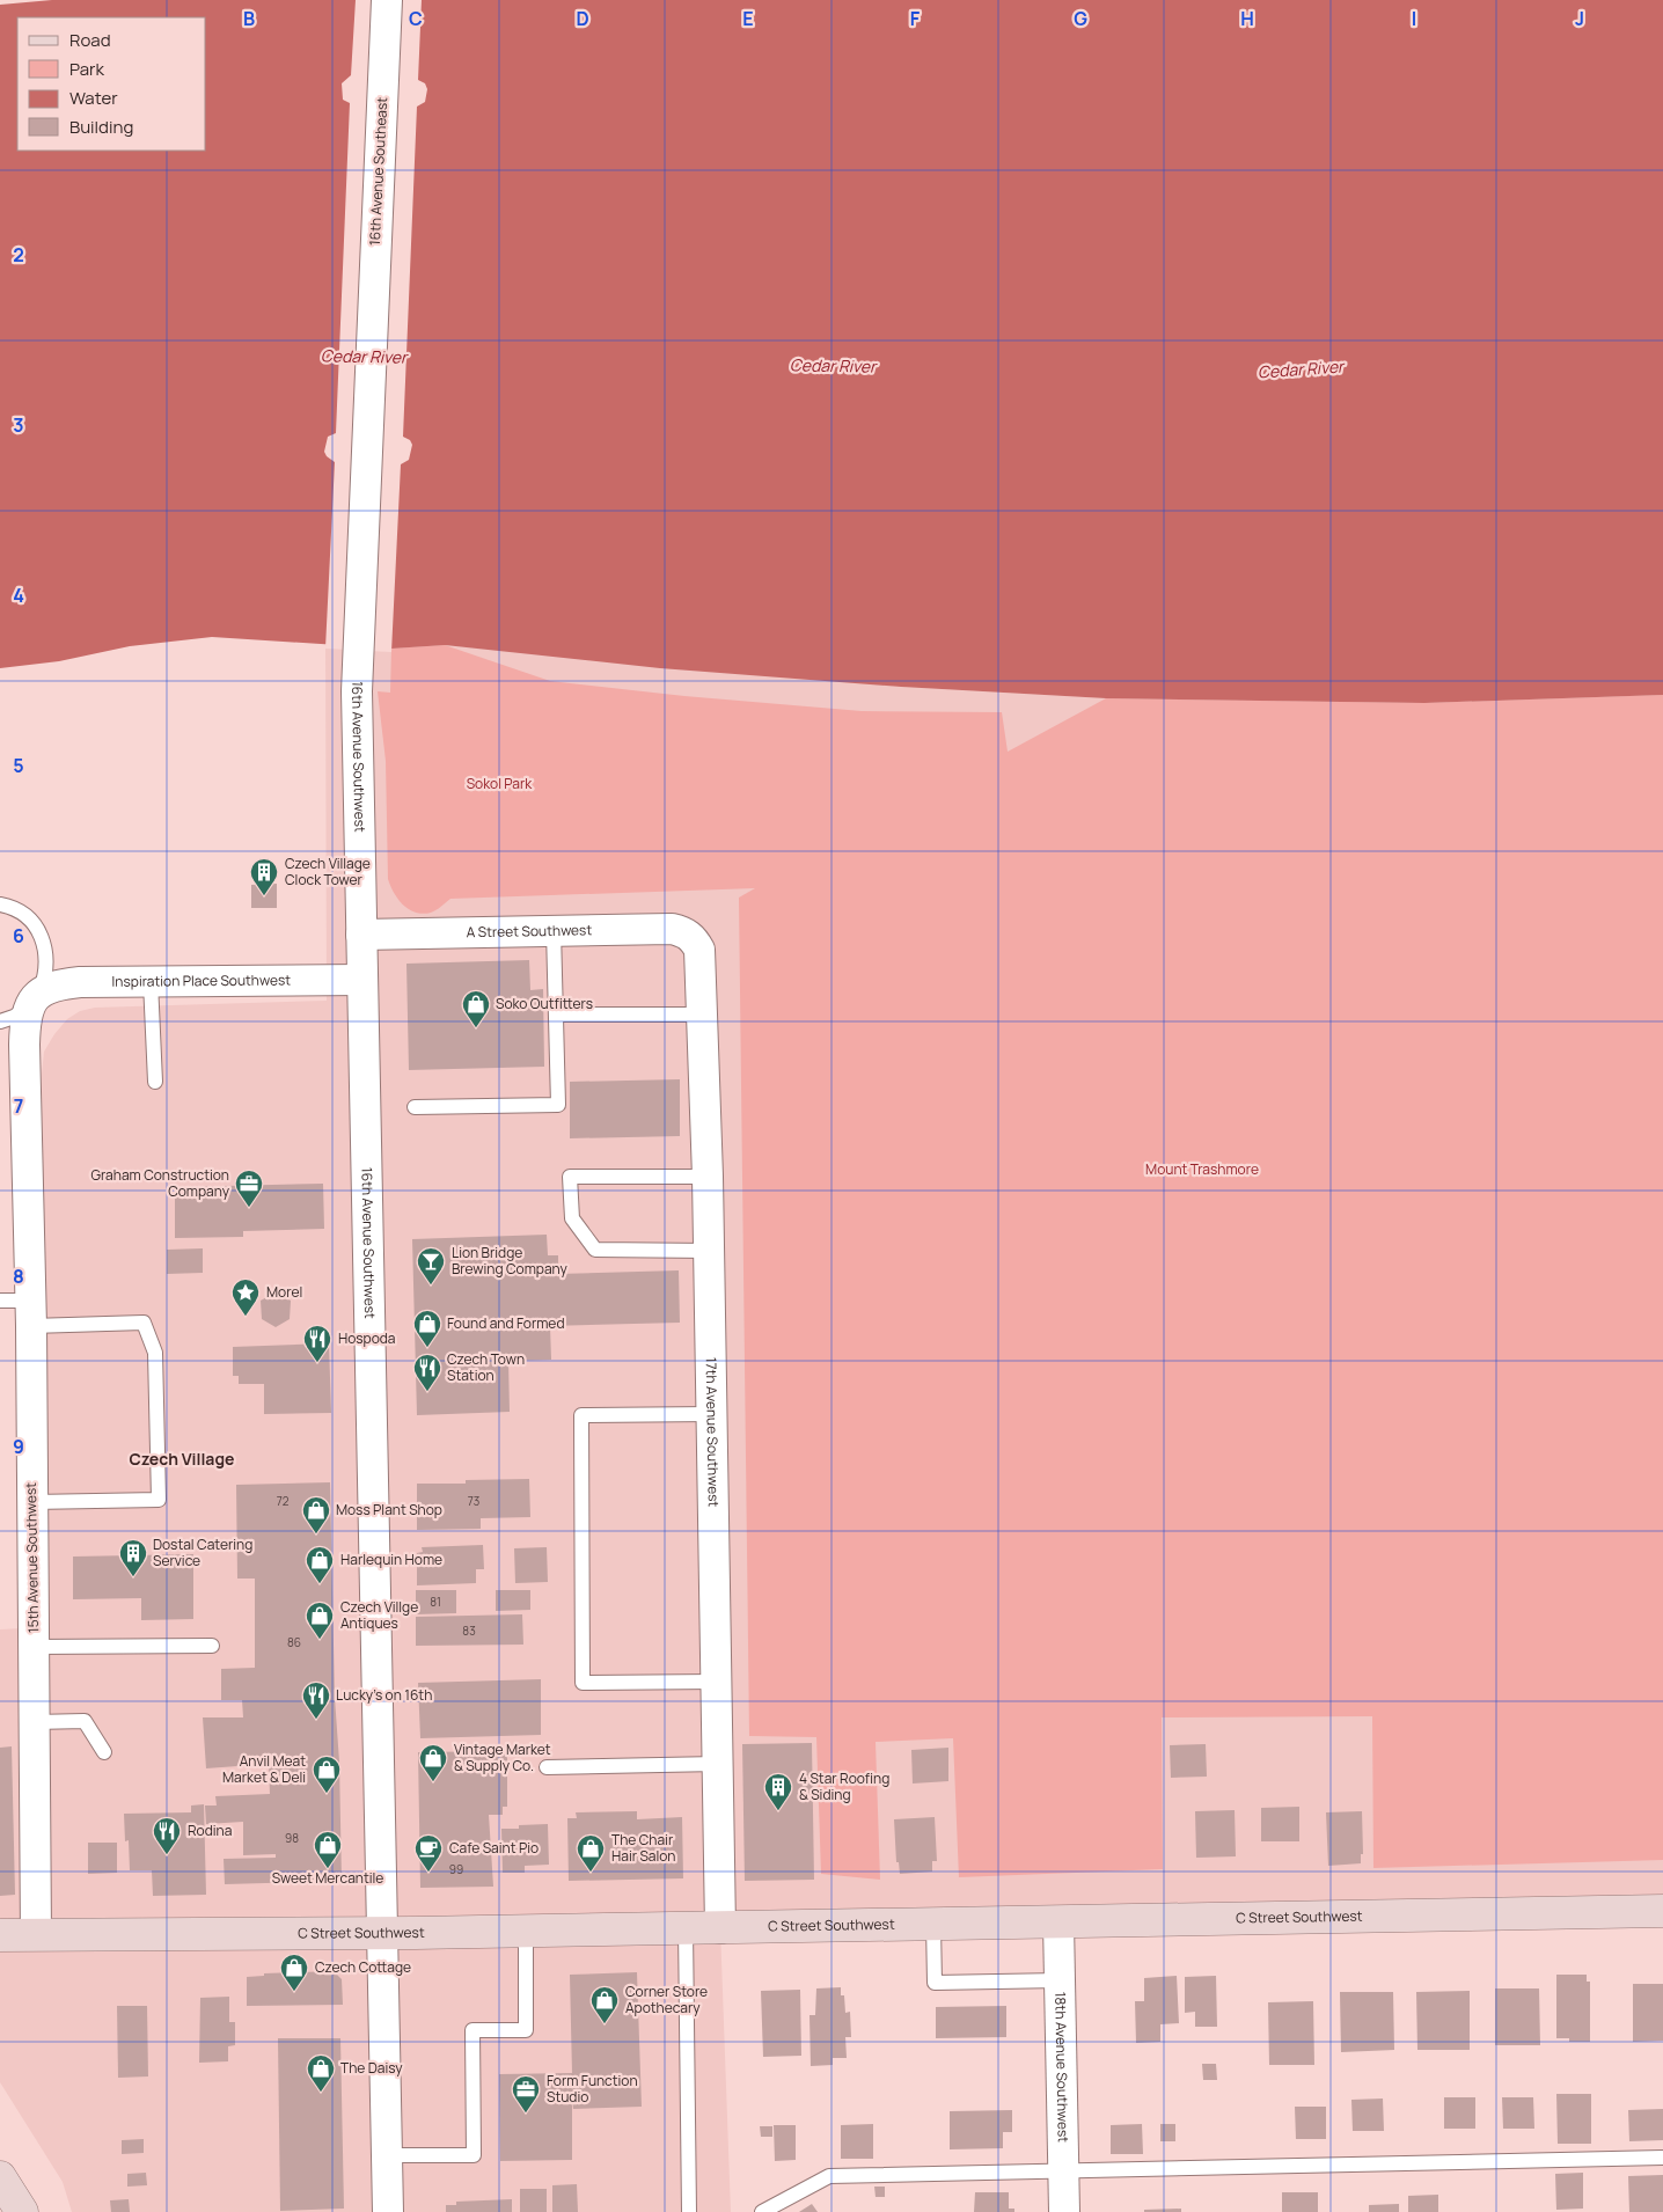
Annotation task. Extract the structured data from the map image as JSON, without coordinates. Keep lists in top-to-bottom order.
{
  "streets": {
    "main road": ["C Street Southwest"],
    "street": [
      "16th Avenue Southeast",
      "16th Avenue Southwest",
      "A Street Southwest",
      "Inspiration Place Southwest",
      "17th Avenue Southwest",
      "15th Avenue Southwest",
      "18th Avenue Southwest"
    ]
  },
  "crossings": [
    ["16th Avenue Southeast", "16th Avenue Southwest"],
    ["16th Avenue Southwest", "A Street Southwest"],
    ["16th Avenue Southwest", "Inspiration Place Southwest"],
    ["16th Avenue Southwest", "C Street Southwest"],
    ["A Street Southwest", "17th Avenue Southwest"],
    ["Inspiration Place Southwest", "15th Avenue Southwest"],
    ["17th Avenue Southwest", "C Street Southwest"],
    ["15th Avenue Southwest", "C Street Southwest"],
    ["C Street Southwest", "18th Avenue Southwest"]
  ],
  "districts": ["Czech Village"],
  "water": ["Cedar River"],
  "parks": ["Sokol Park", "Mount Trashmore"],
  "places": {
    "building": ["Czech Village Clock Tower", "Dostal Catering Service", "4 Star Roofing & Siding"],
    "shop": [
      "Soko Outfitters",
      "Found and Formed",
      "Moss Plant Shop",
      "Harlequin Home",
      "Czech Villge Antiques",
      "Vintage Market & Supply Co.",
      "Anvil Meat Market & Deli",
      "Sweet Mercantile",
      "The Chair Hair Salon",
      "Czech Cottage",
      "Corner Store Apothecary",
      "The Daisy"
    ],
    "office": ["Graham Construction Company", "Form Function Studio"],
    "bar": ["Lion Bridge Brewing Company"],
    "place": ["Morel"],
    "restaurant": [
      "Hospoda",
      "Czech Town Station",
      "Lucky's on 16th",
      "Rodina"
    ],
    "cafe": ["Cafe Saint Pio"]
  },
  "house_numbers": [
    "72",
    "73",
    "81",
    "83",
    "86",
    "98",
    "99"
  ],
  "legend": [
    "Road",
    "Park",
    "Water",
    "Building"
  ],
  "grid": {
    "columns": [
      "B",
      "C",
      "D",
      "E",
      "F",
      "G",
      "H",
      "I",
      "J"
    ],
    "rows": [
      "2",
      "3",
      "4",
      "5",
      "6",
      "7",
      "8",
      "9"
    ]
  }
}
